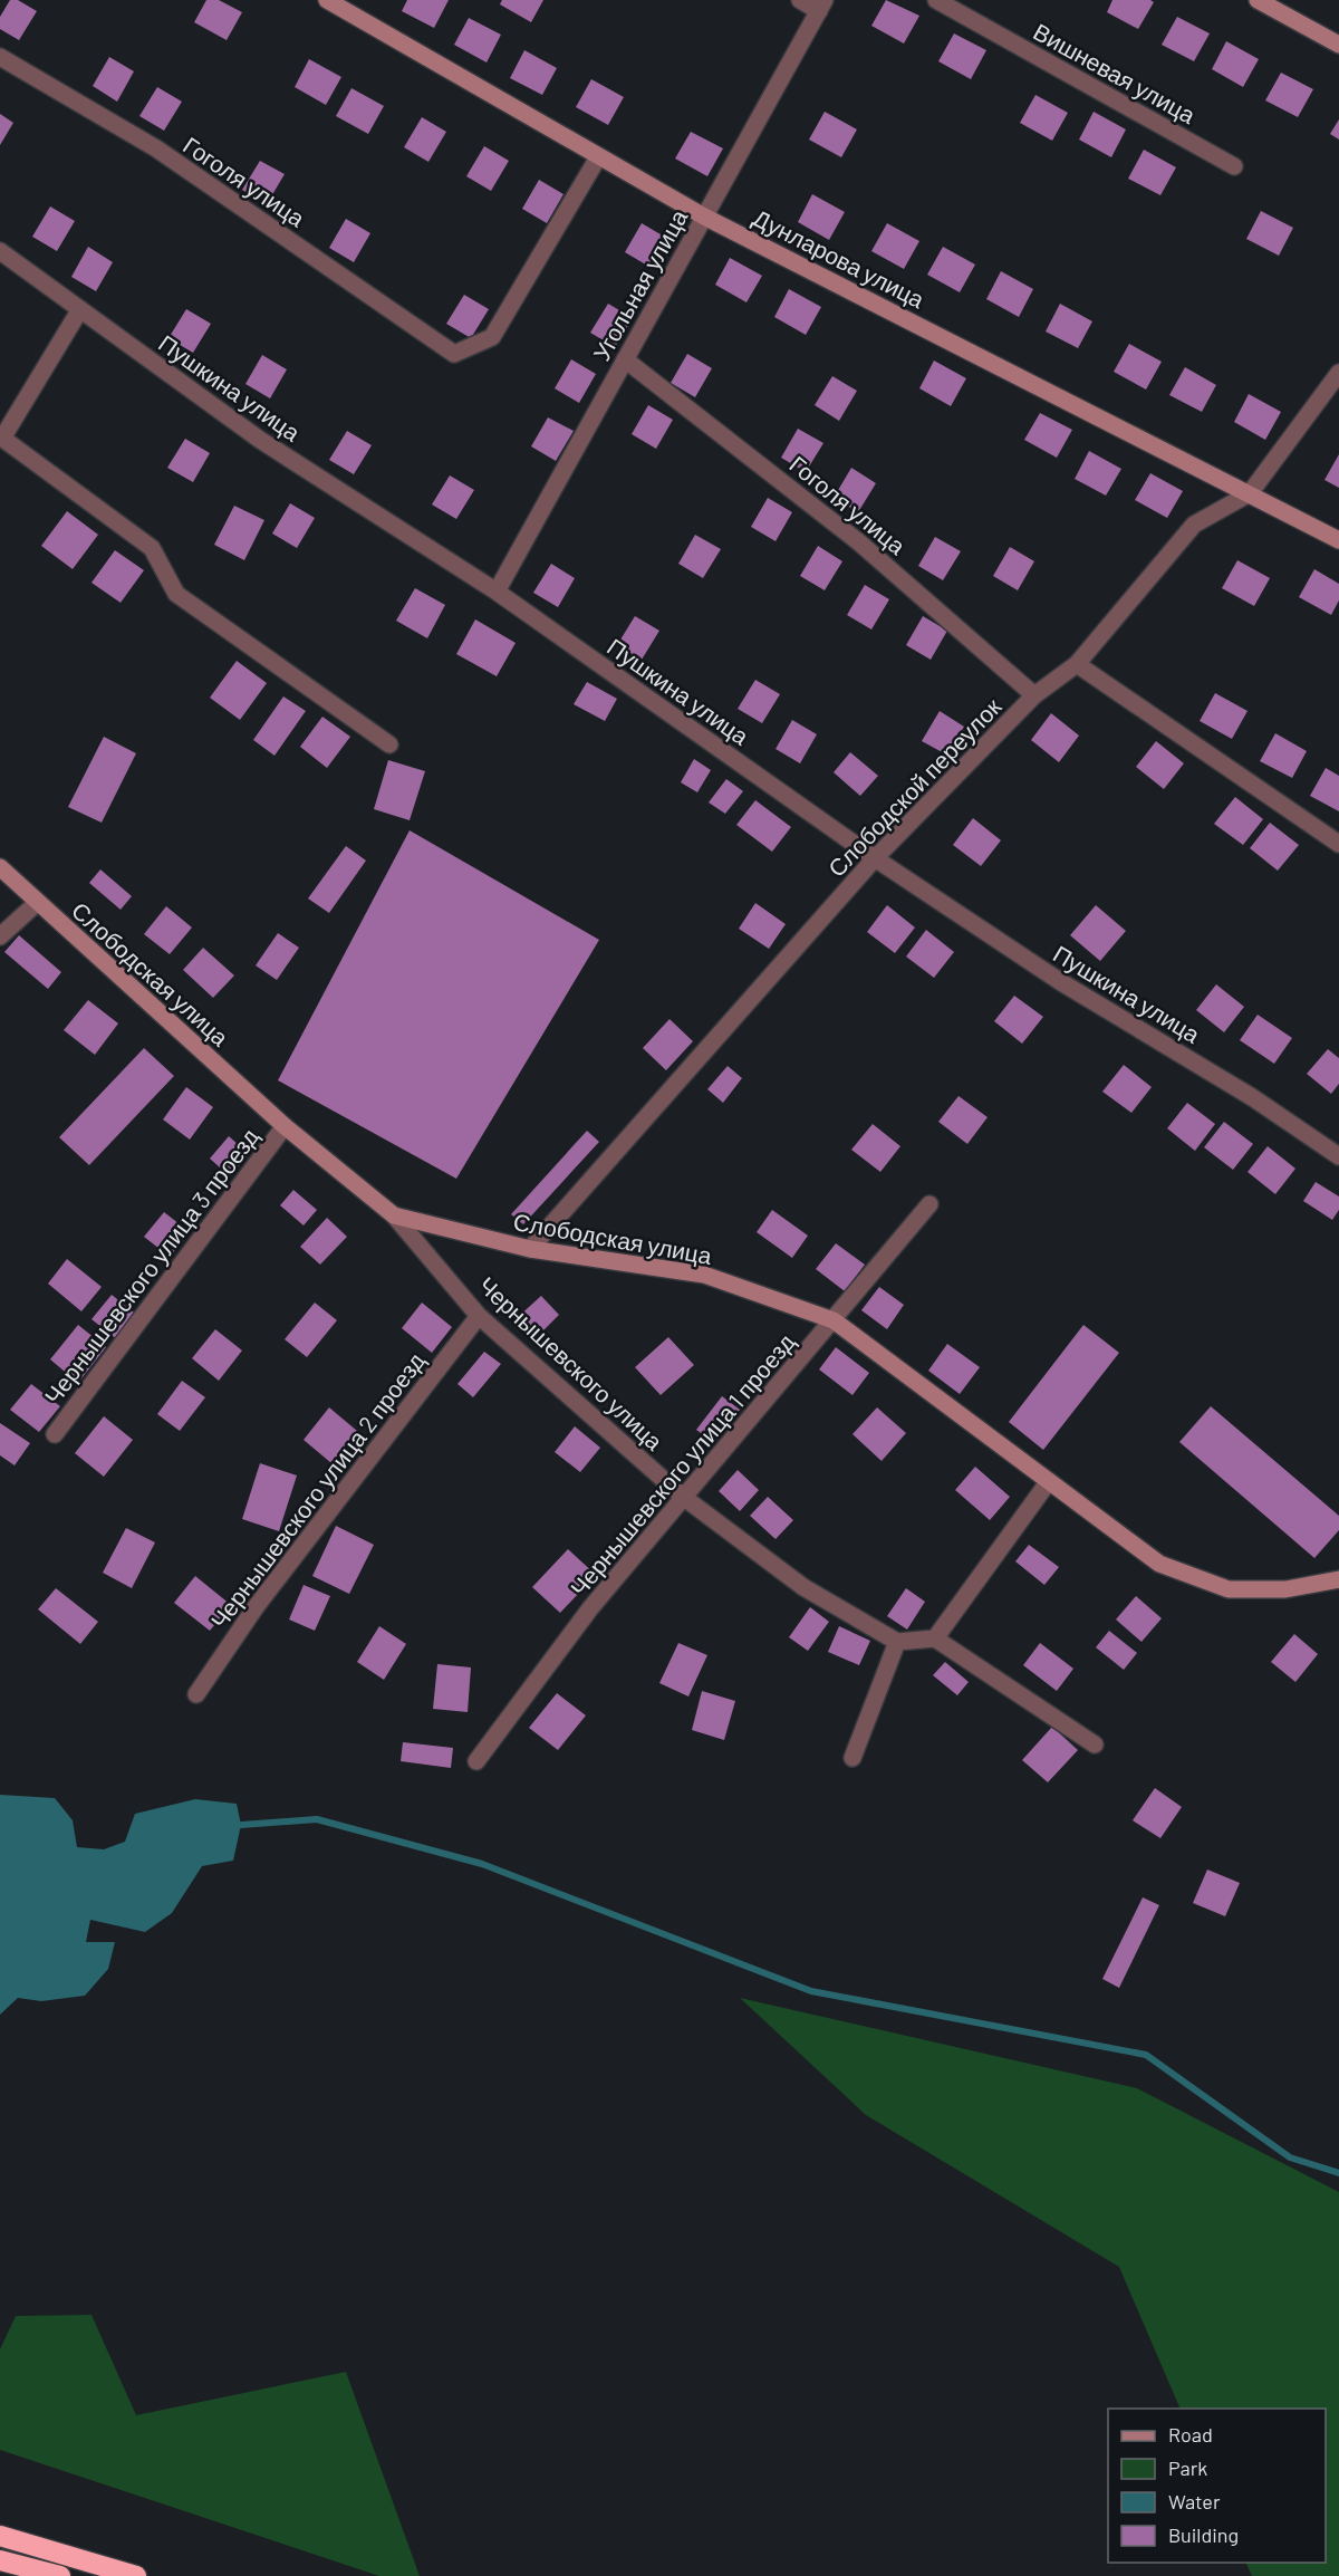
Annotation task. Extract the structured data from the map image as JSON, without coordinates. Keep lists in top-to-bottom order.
{
  "streets": {
    "street": [
      "Вишневая улица",
      "Гоголя улица",
      "Дунларова улица",
      "Угольная улица",
      "Пушкина улица",
      "Слободской переулок",
      "Слободская улица",
      "Чернышевского улица 3 проезд",
      "Чернышевского улица",
      "Чернышевского улица 1 проезд",
      "Чернышевского улица 2 проезд"
    ]
  },
  "crossings": [
    ["Гоголя улица", "Дунларова улица"],
    ["Гоголя улица", "Угольная улица"],
    ["Гоголя улица", "Слободской переулок"],
    ["Дунларова улица", "Угольная улица"],
    ["Дунларова улица", "Слободской переулок"],
    ["Угольная улица", "Пушкина улица"],
    ["Пушкина улица", "Слободской переулок"],
    ["Слободской переулок", "Слободская улица"],
    ["Слободская улица", "Чернышевского улица 3 проезд"],
    ["Слободская улица", "Чернышевского улица"],
    ["Слободская улица", "Чернышевского улица 1 проезд"],
    ["Чернышевского улица", "Чернышевского улица 1 проезд"],
    ["Чернышевского улица", "Чернышевского улица 2 проезд"]
  ],
  "legend": [
    "Road",
    "Park",
    "Water",
    "Building"
  ]
}
